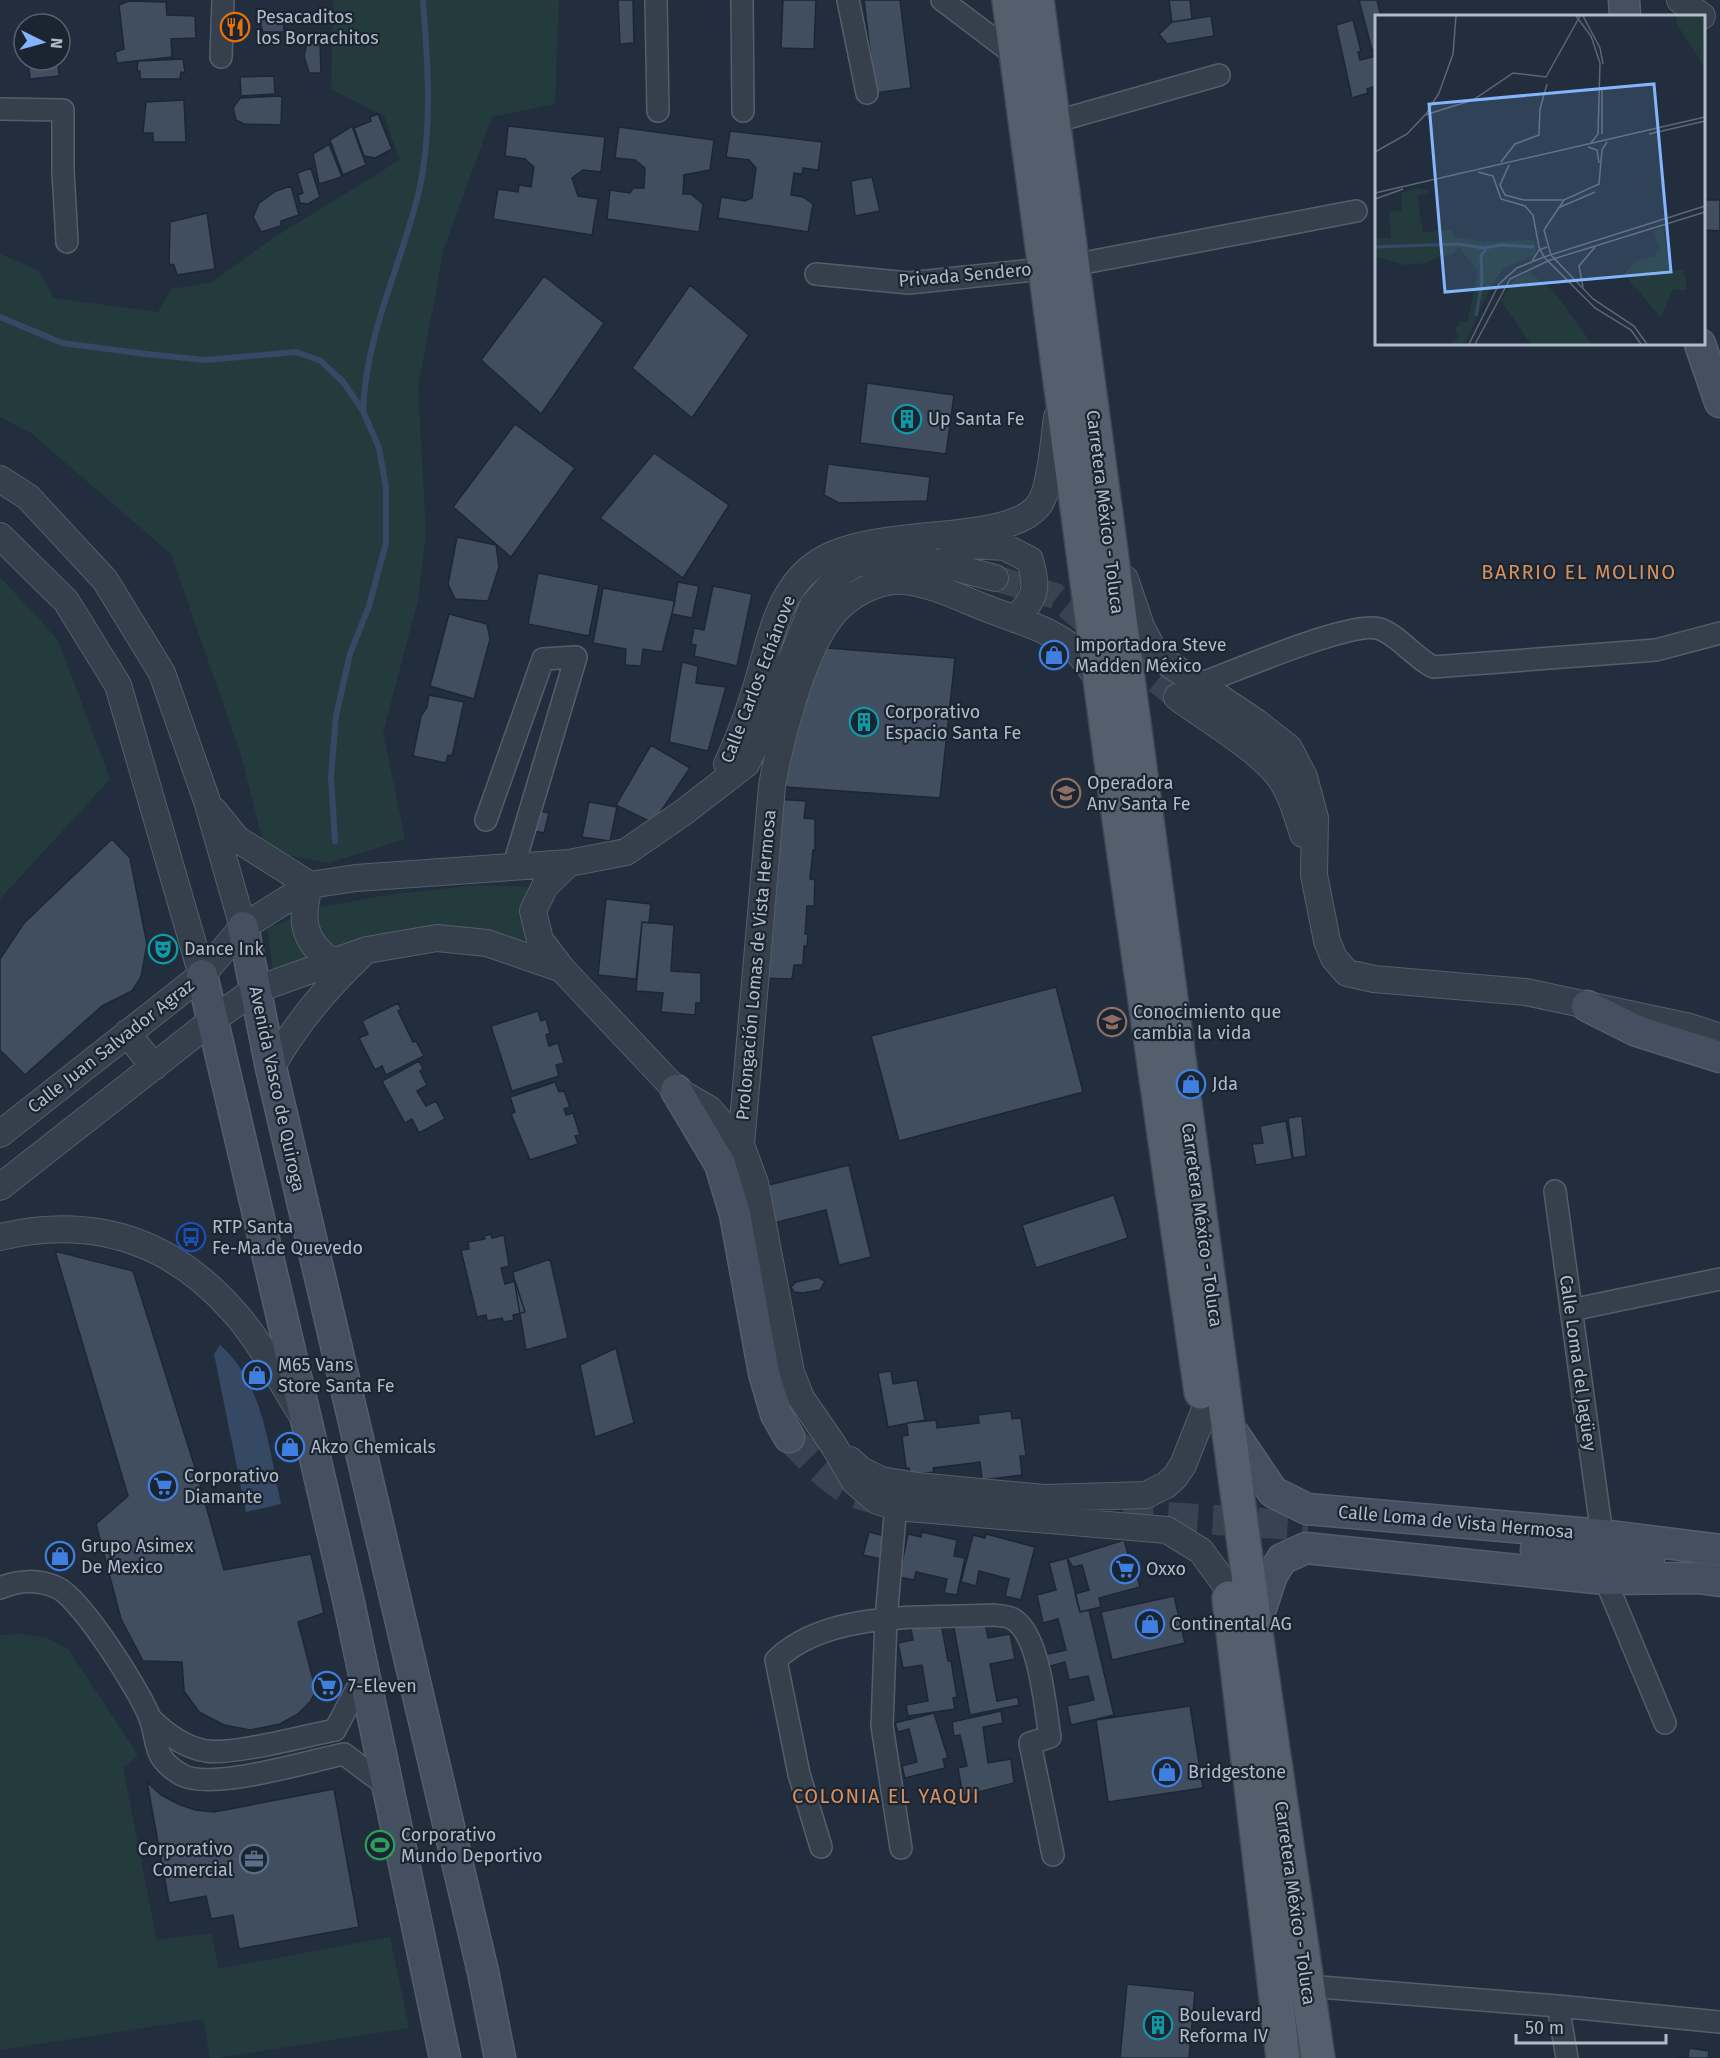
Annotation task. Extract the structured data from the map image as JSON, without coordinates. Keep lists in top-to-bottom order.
{
  "streets": {
    "main road": ["Carretera México - Toluca", "Avenida Vasco de Quiroga", "Calle Loma de Vista Hermosa"],
    "street": [
      "Privada Sendero",
      "Calle Carlos Echánove",
      "Prolongación Lomas de Vista Hermosa",
      "Calle Juan Salvador Agraz",
      "Calle Loma del Jagüey"
    ]
  },
  "crossings": [
    ["Privada Sendero", "Carretera México - Toluca"],
    ["Carretera México - Toluca", "Calle Carlos Echánove"],
    ["Carretera México - Toluca", "Prolongación Lomas de Vista Hermosa"],
    ["Carretera México - Toluca", "Calle Loma de Vista Hermosa"],
    ["Calle Carlos Echánove", "Calle Juan Salvador Agraz"],
    ["Calle Carlos Echánove", "Avenida Vasco de Quiroga"],
    ["Prolongación Lomas de Vista Hermosa", "Avenida Vasco de Quiroga"],
    ["Prolongación Lomas de Vista Hermosa", "Calle Loma de Vista Hermosa"],
    ["Calle Juan Salvador Agraz", "Avenida Vasco de Quiroga"],
    ["Calle Loma del Jagüey", "Calle Loma de Vista Hermosa"]
  ],
  "districts": ["BARRIO EL MOLINO", "COLONIA EL YAQUI"],
  "places": {
    "restaurant": ["Pesacaditos los Borrachitos"],
    "building": ["Up Santa Fe", "Corporativo Espacio Santa Fe", "Boulevard Reforma IV"],
    "shop": [
      "Importadora Steve Madden México",
      "Jda",
      "M65 Vans Store Santa Fe",
      "Akzo Chemicals",
      "Grupo Asimex De Mexico",
      "Continental AG",
      "Bridgestone"
    ],
    "school or university": ["Operadora Anv Santa Fe", "Conocimiento que cambia la vida"],
    "theatre": ["Dance Ink"],
    "bus stop": ["RTP Santa Fe-Ma.de Quevedo"],
    "supermarket": ["Corporativo Diamante", "Oxxo", "7-Eleven"],
    "sports": ["Corporativo Mundo Deportivo"],
    "office": ["Corporativo Comercial"]
  },
  "scale_bar": "50 m",
  "north": "right"
}
